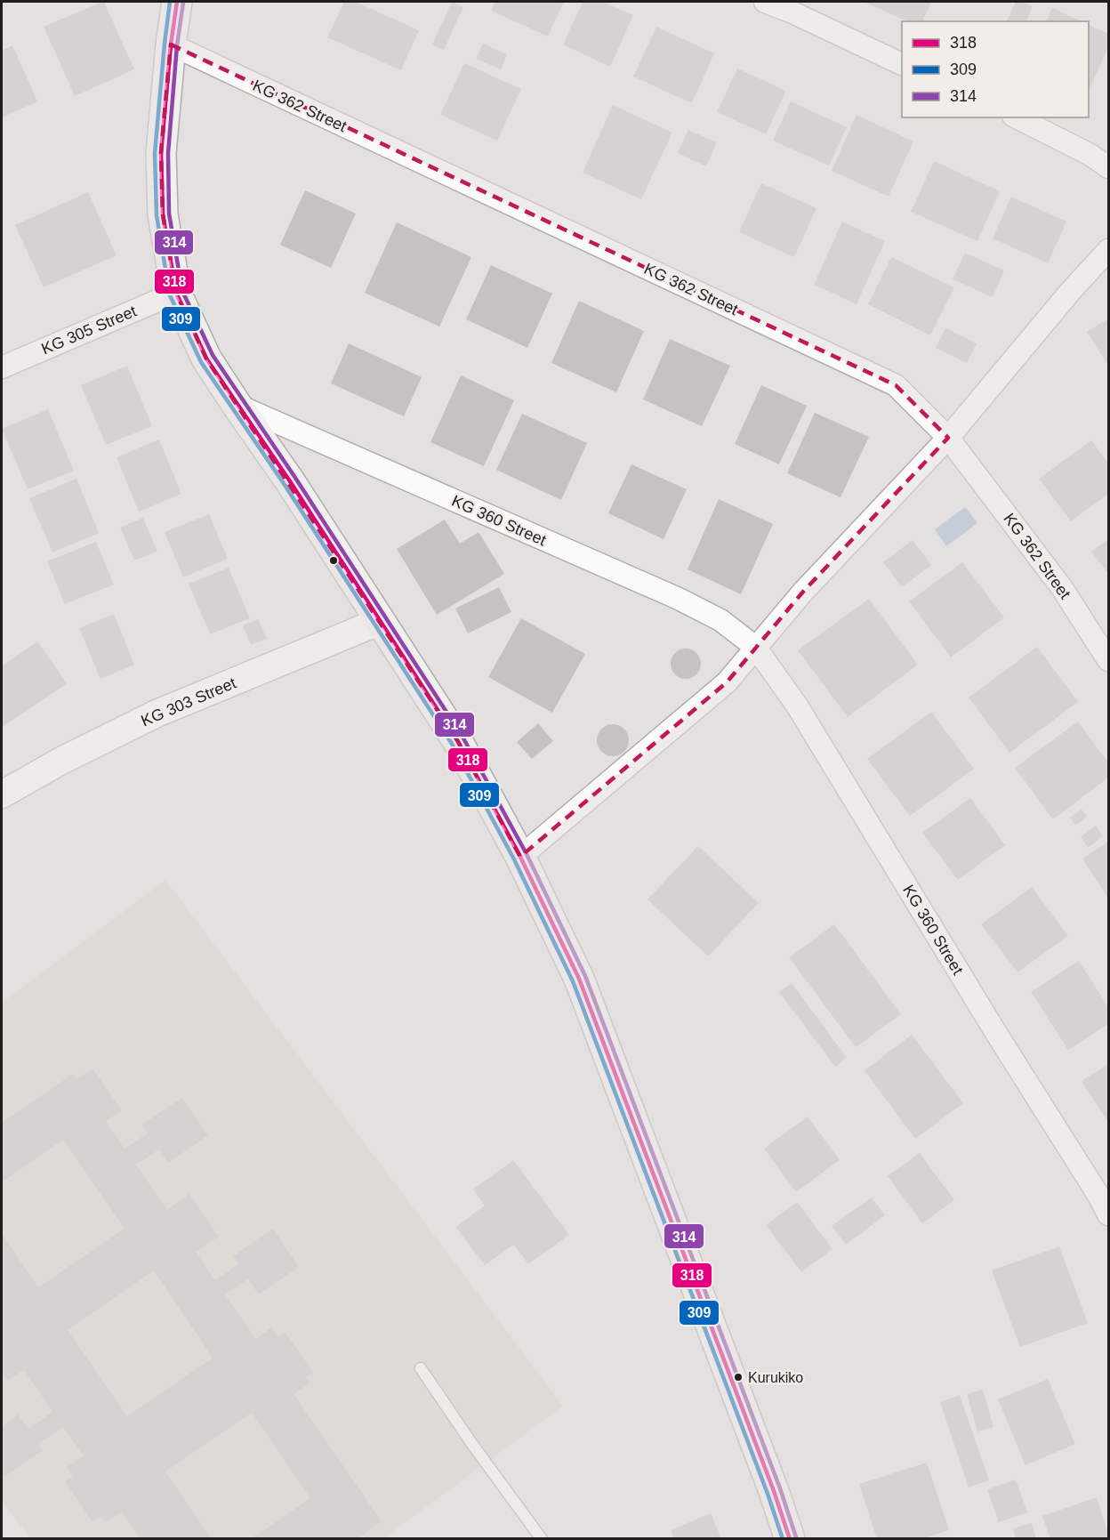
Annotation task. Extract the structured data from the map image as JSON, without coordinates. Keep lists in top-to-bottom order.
{
  "streets": {
    "street": [
      "KG 362 Street",
      "KG 305 Street",
      "KG 360 Street",
      "KG 303 Street"
    ]
  },
  "places": ["Kurukiko"],
  "lines": ["transit line 318", "transit line 309", "transit line 314"],
  "legend": ["318", "309", "314"]
}
